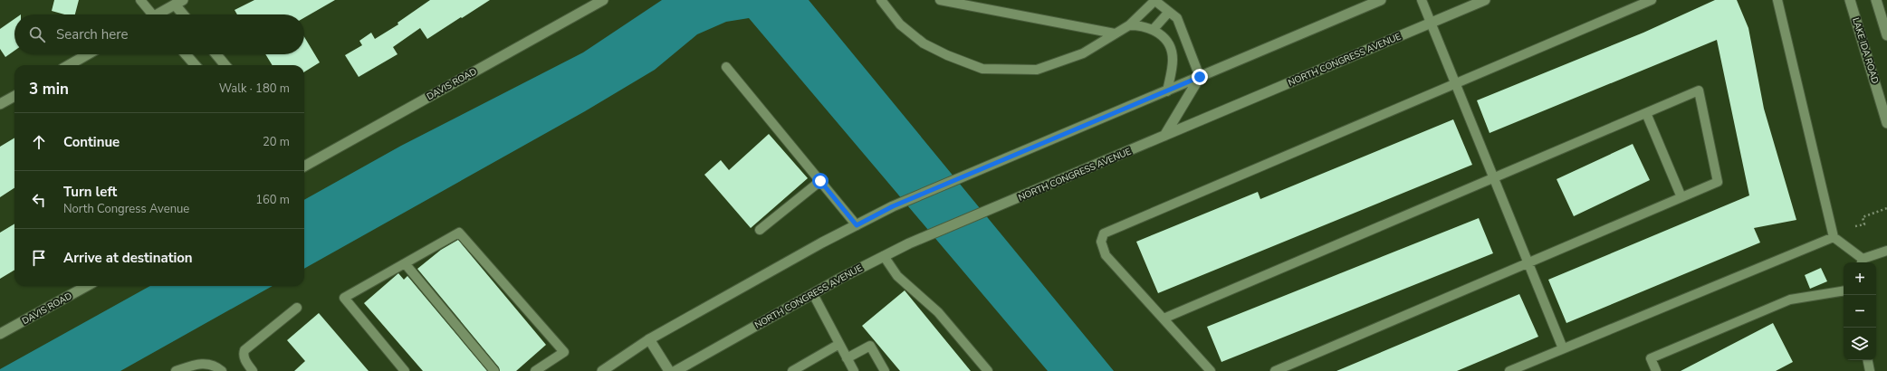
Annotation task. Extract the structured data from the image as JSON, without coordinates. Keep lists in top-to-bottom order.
{
  "streets": {
    "main road": ["LAKE IDA ROAD", "NORTH CONGRESS AVENUE", "DAVIS ROAD"]
  },
  "page": {
    "search": "Search here",
    "heading": ["3 min", "Walk · 180 m"],
    "list": [
      ["Continue", "20 m"],
      ["Turn left", "North Congress Avenue", "160 m"],
      "Arrive at destination"
    ],
    "map_buttons": ["+", "−"]
  }
}
